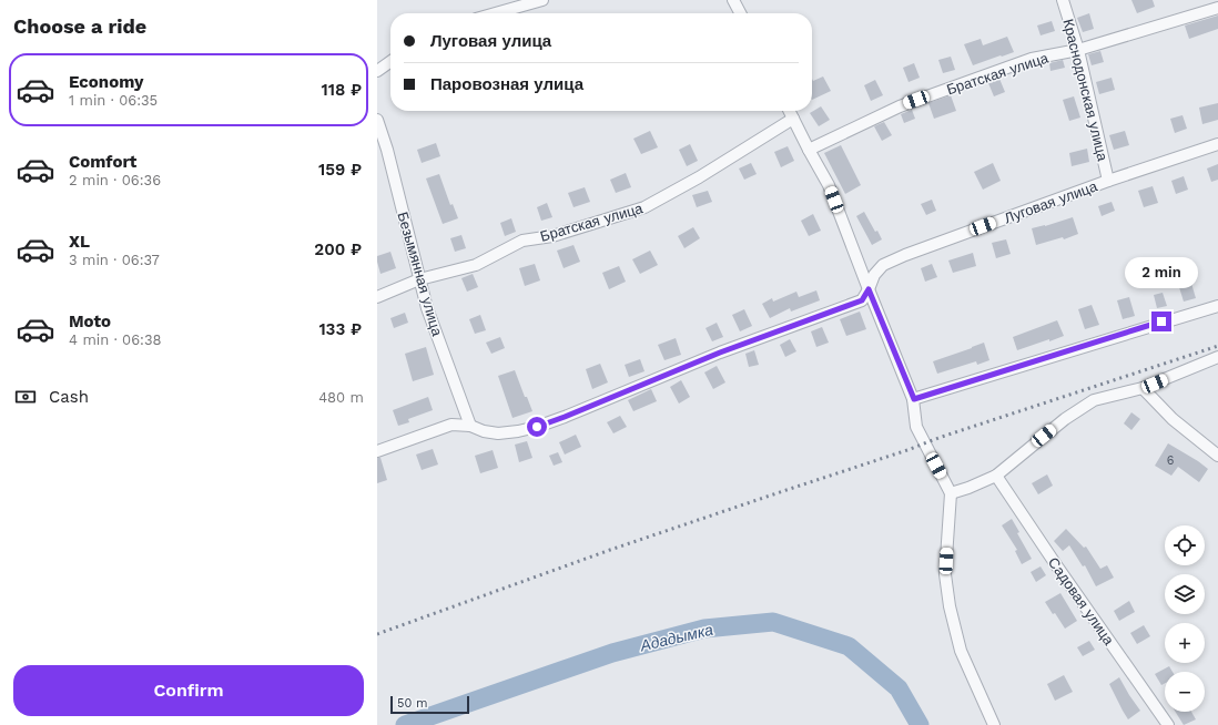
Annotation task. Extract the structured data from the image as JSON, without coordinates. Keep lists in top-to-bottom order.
{
  "streets": {
    "street": [
      "Братская улица",
      "Краснодонская улица",
      "Луговая улица",
      "Безымянная улица",
      "Садовая улица"
    ]
  },
  "crossings": [
    ["Братская улица", "Краснодонская улица"],
    ["Братская улица", "Безымянная улица"],
    ["Краснодонская улица", "Луговая улица"],
    ["Луговая улица", "Безымянная улица"]
  ],
  "water": ["Ададымка"],
  "house_numbers": ["6"],
  "scale_bar": "50 m",
  "page": {
    "heading": "Choose a ride",
    "banner": ["Луговая улица", "Паровозная улица"],
    "list": [
      {
        "name": "Economy",
        "note": "1 min · 06:35",
        "value": "118 ₽"
      },
      {
        "name": "Comfort",
        "note": "2 min · 06:36",
        "value": "159 ₽"
      },
      {
        "name": "XL",
        "note": "3 min · 06:37",
        "value": "200 ₽"
      },
      {
        "name": "Moto",
        "note": "4 min · 06:38",
        "value": "133 ₽"
      }
    ],
    "bubble": "2 min",
    "pay": ["Cash", "480 m"],
    "map_buttons": ["+", "−"],
    "buttons": "Confirm",
    "scale": "50 m"
  }
}
